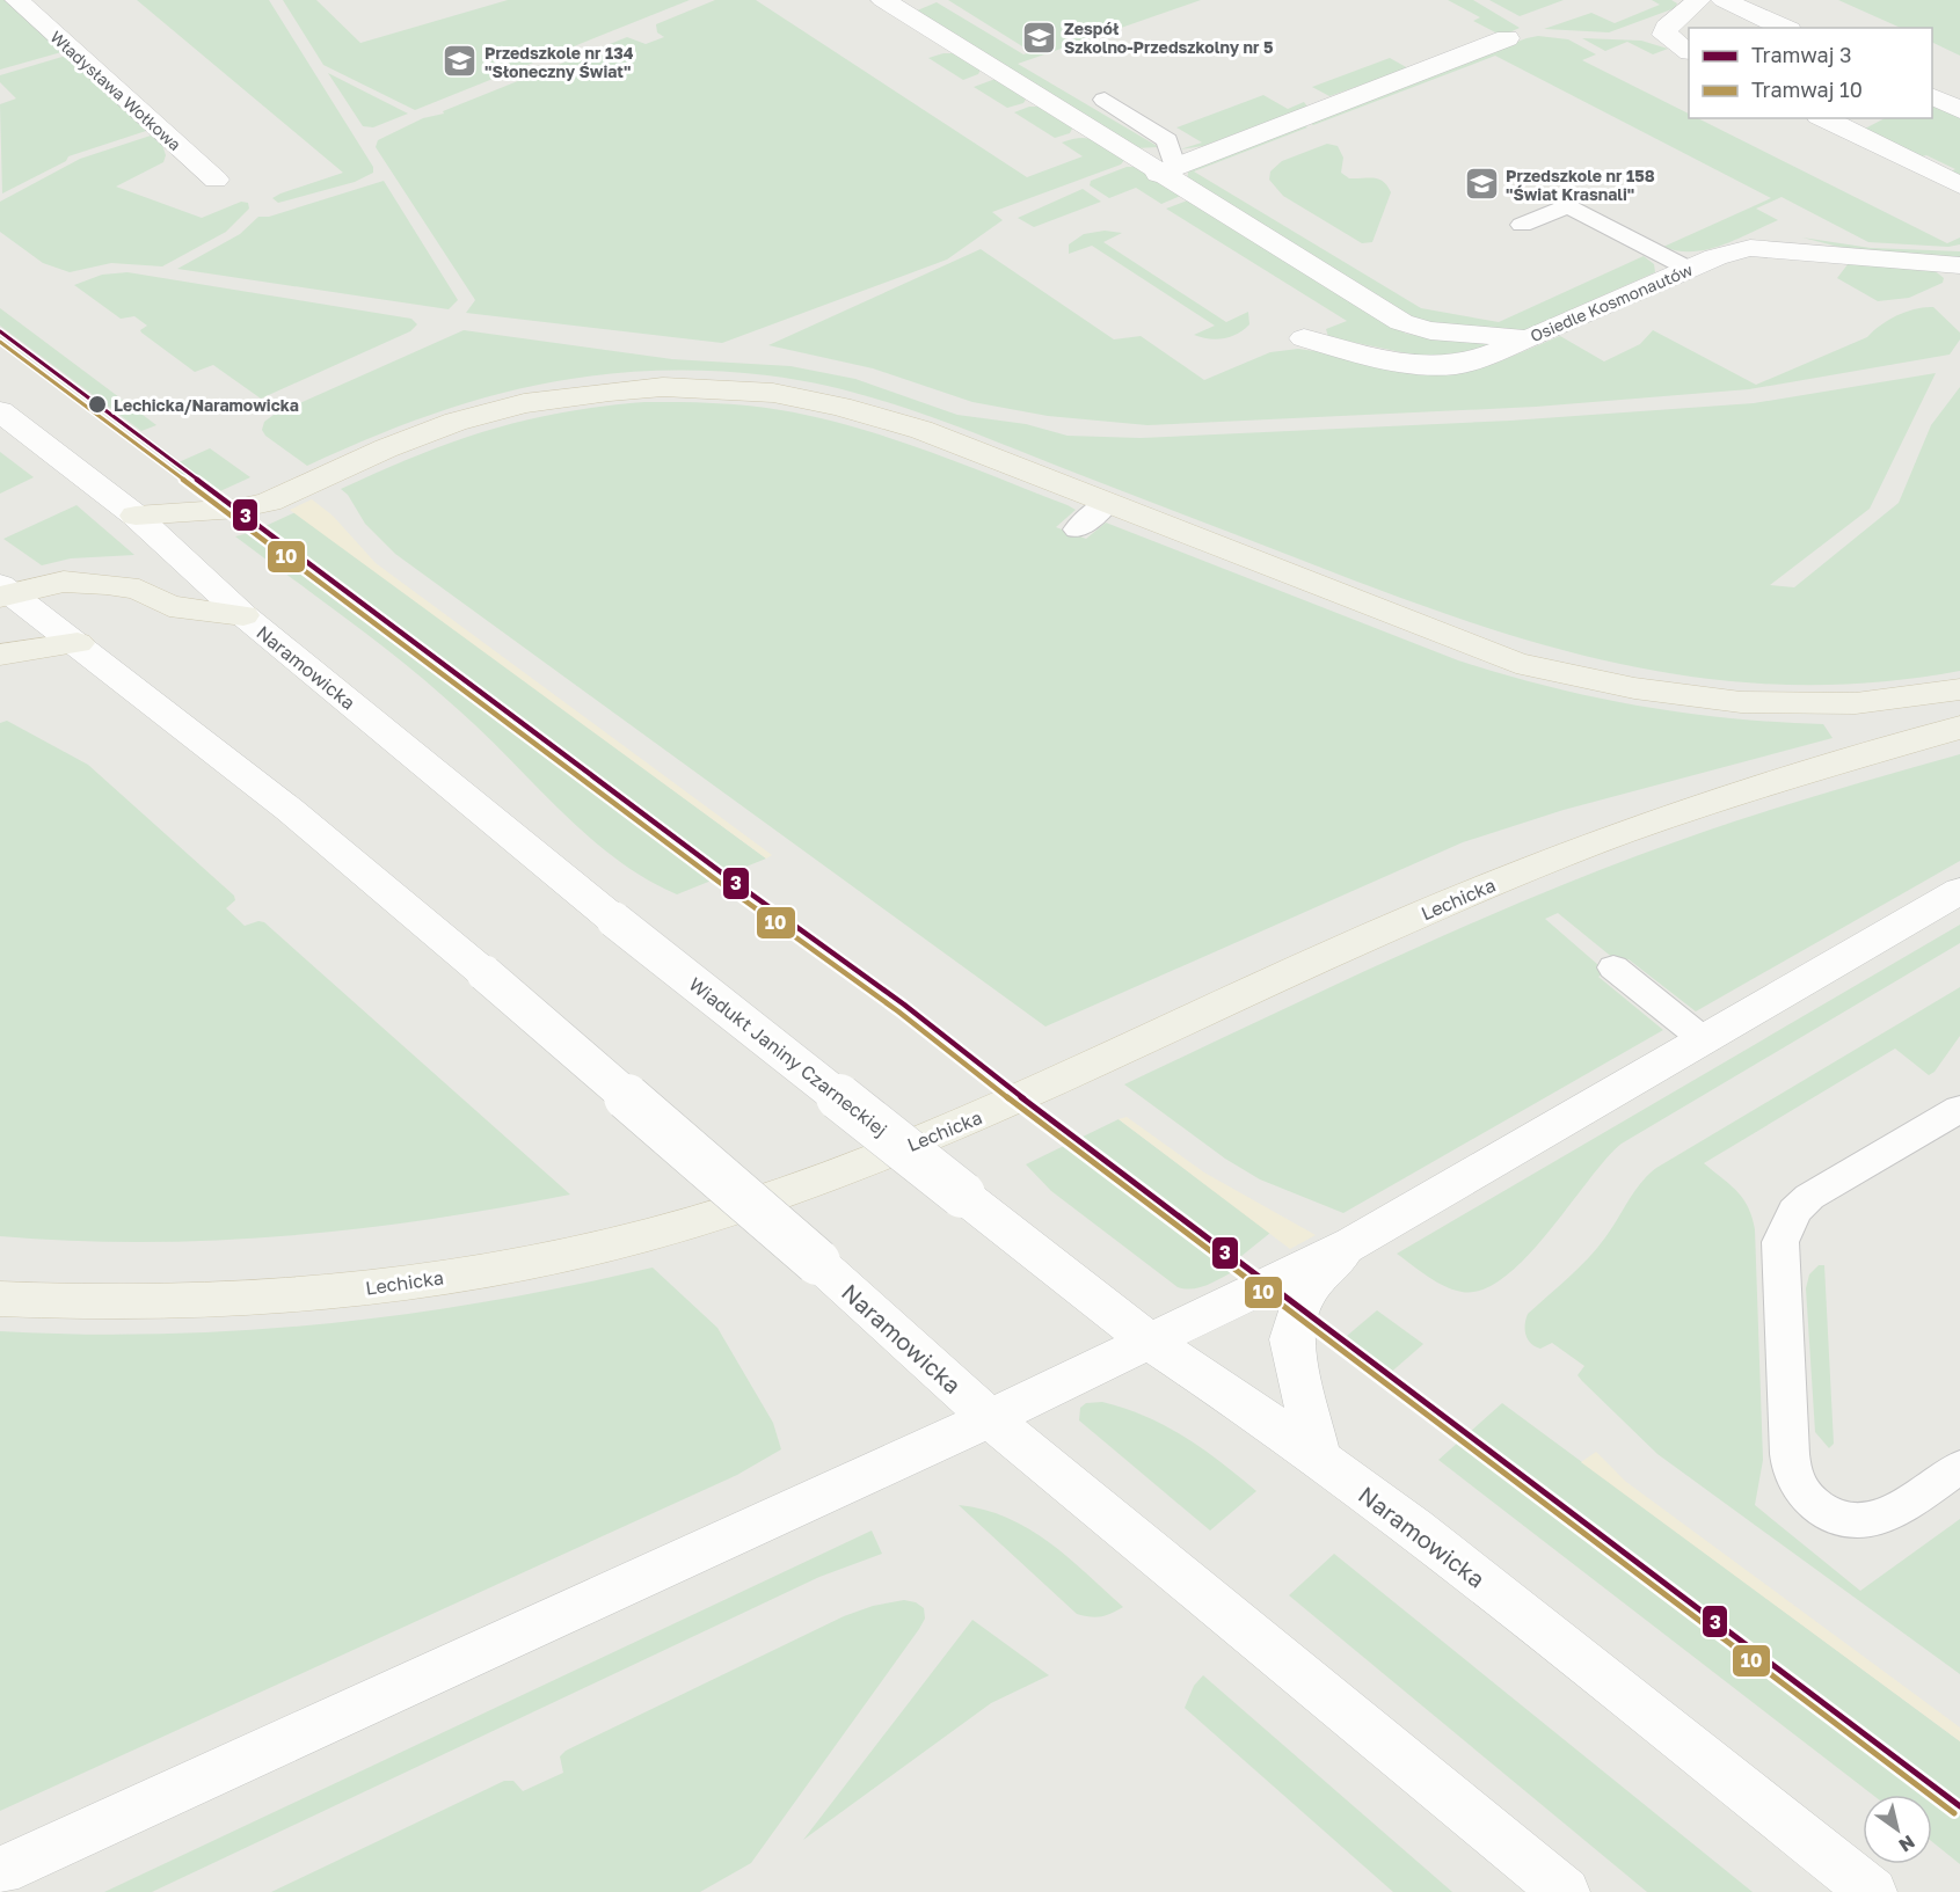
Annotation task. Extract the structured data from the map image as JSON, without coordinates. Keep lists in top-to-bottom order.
{
  "streets": {
    "main road": ["Lechicka"],
    "street": [
      "Władysława Wołkowa",
      "Osiedle Kosmonautów",
      "Naramowicka",
      "Wiadukt Janiny Czarneckiej"
    ]
  },
  "crossings": [
    ["Naramowicka", "Wiadukt Janiny Czarneckiej"]
  ],
  "places": {
    "school or university": ["Zespół Szkolno-Przedszkolny nr 5", "Przedszkole nr 134 \"Słoneczny Świat\"", "Przedszkole nr 158 \"Świat Krasnali\""],
    "other": ["Lechicka/Naramowicka"]
  },
  "lines": ["tram line 3", "tram line 10"],
  "legend": ["Tramwaj 3", "Tramwaj 10"],
  "north": "bottom right"
}
